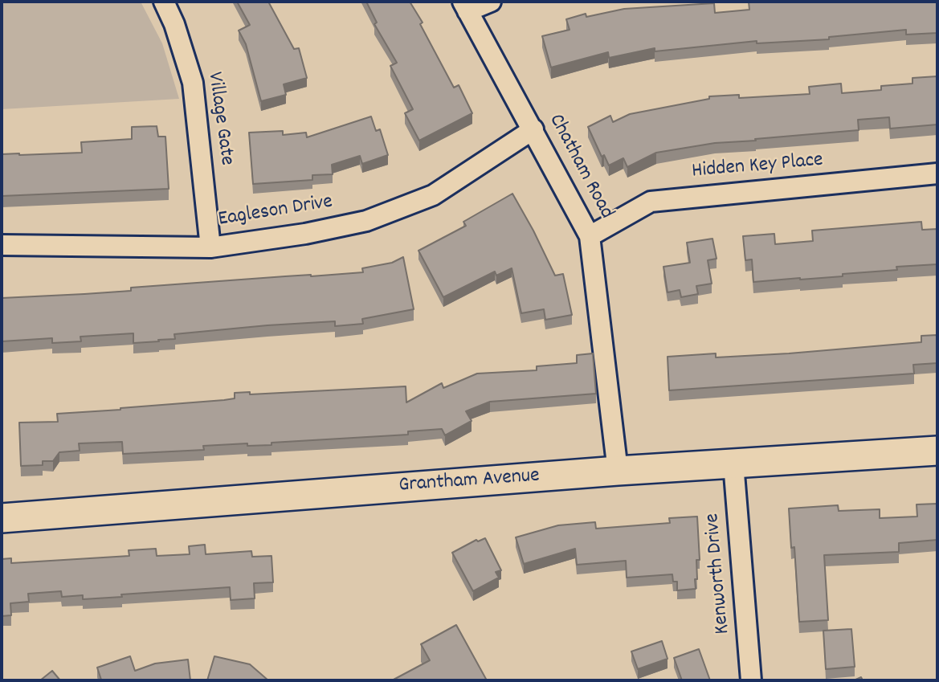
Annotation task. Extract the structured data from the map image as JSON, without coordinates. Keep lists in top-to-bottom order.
{
  "streets": {
    "street": [
      "Village Gate",
      "Chatham Road",
      "Hidden Key Place",
      "Eagleson Drive",
      "Grantham Avenue",
      "Kenworth Drive"
    ]
  },
  "crossings": [
    ["Village Gate", "Eagleson Drive"],
    ["Chatham Road", "Hidden Key Place"],
    ["Chatham Road", "Eagleson Drive"],
    ["Chatham Road", "Grantham Avenue"],
    ["Grantham Avenue", "Kenworth Drive"]
  ]
}
